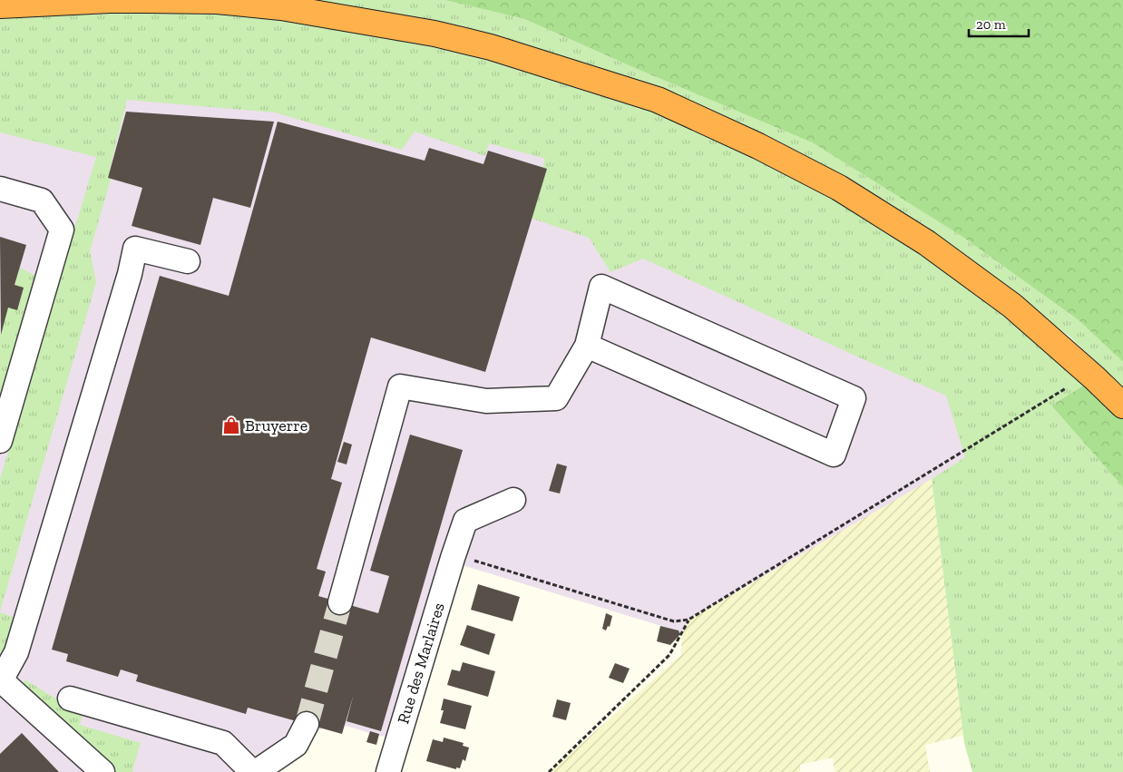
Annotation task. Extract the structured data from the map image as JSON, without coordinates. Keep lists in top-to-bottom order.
{
  "streets": {
    "street": ["Rue des Marlaires"]
  },
  "places": {
    "shop": ["Bruyerre"]
  },
  "scale_bar": "20 m"
}
